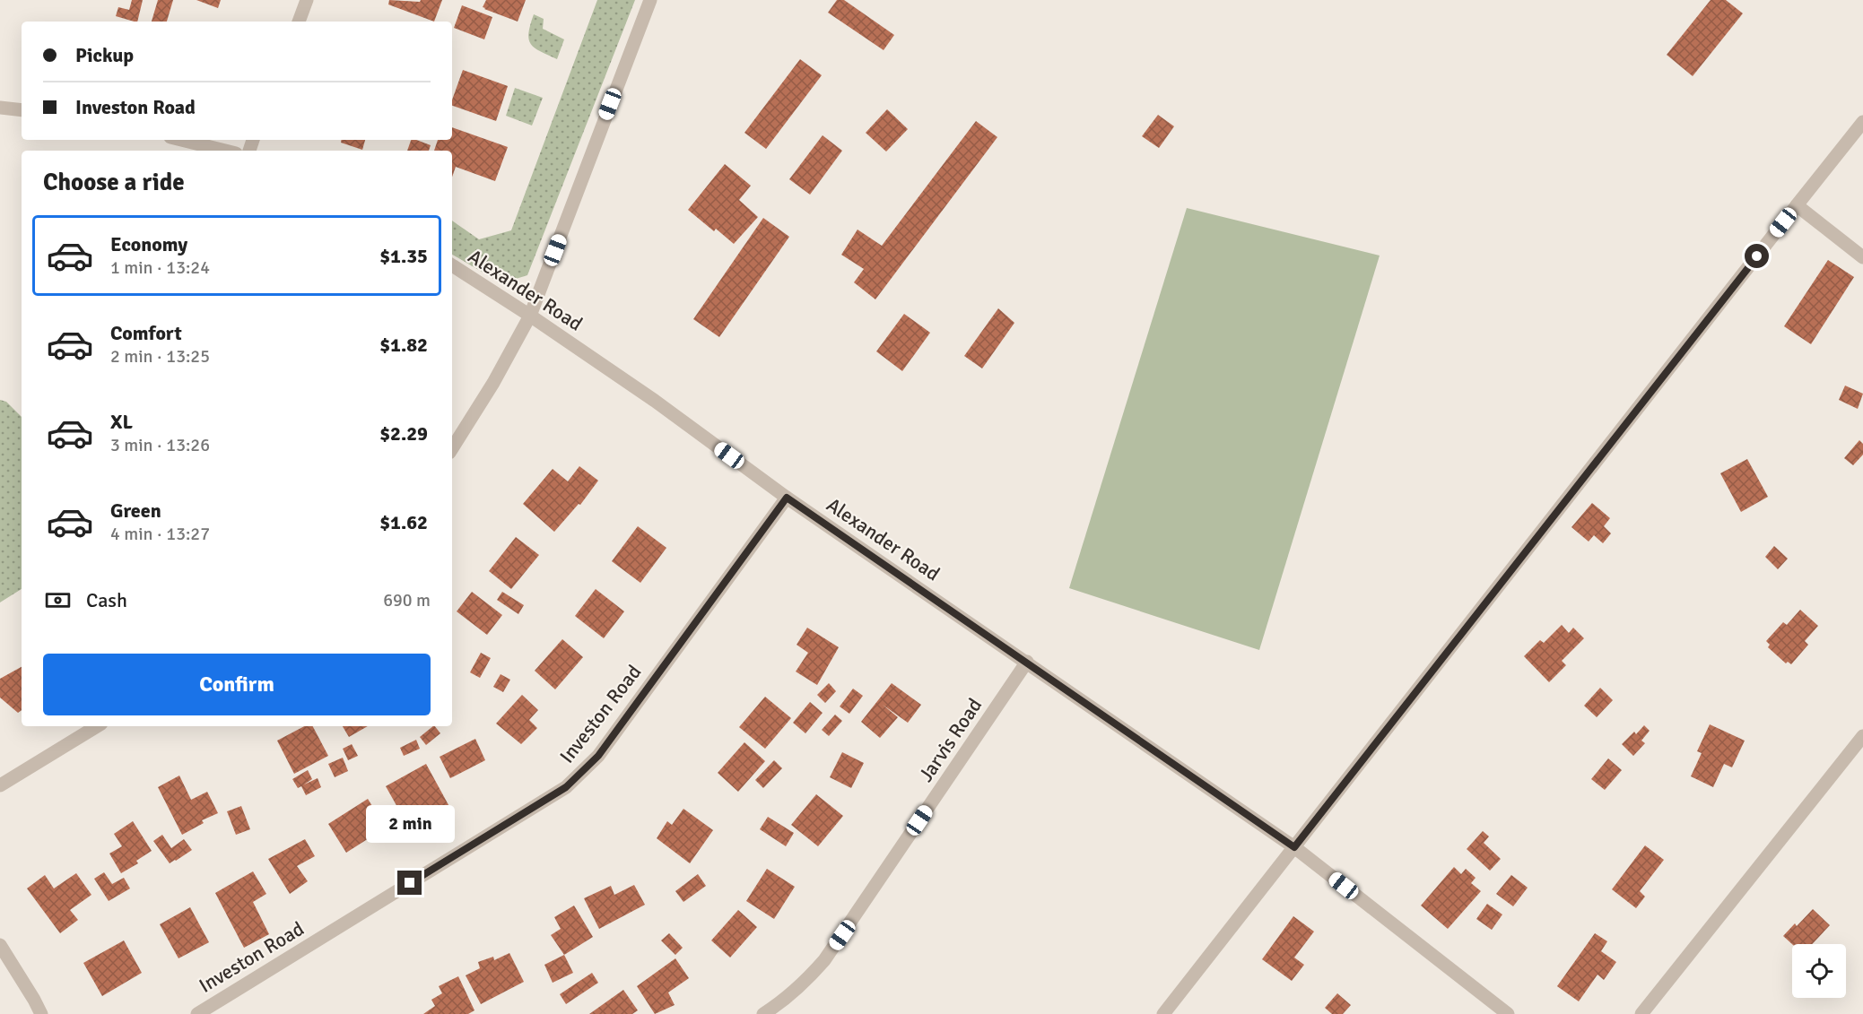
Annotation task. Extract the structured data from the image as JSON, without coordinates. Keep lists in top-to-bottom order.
{
  "streets": {
    "street": ["Alexander Road", "Investon Road", "Jarvis Road"]
  },
  "crossings": [
    ["Alexander Road", "Investon Road"],
    ["Alexander Road", "Jarvis Road"]
  ],
  "page": {
    "banner": ["Pickup", "Investon Road"],
    "heading": "Choose a ride",
    "list": [
      {
        "name": "Economy",
        "note": "1 min · 13:24",
        "value": "$1.35"
      },
      {
        "name": "Comfort",
        "note": "2 min · 13:25",
        "value": "$1.82"
      },
      {
        "name": "XL",
        "note": "3 min · 13:26",
        "value": "$2.29"
      },
      {
        "name": "Green",
        "note": "4 min · 13:27",
        "value": "$1.62"
      }
    ],
    "pay": ["Cash", "690 m"],
    "buttons": "Confirm",
    "bubble": "2 min"
  }
}
